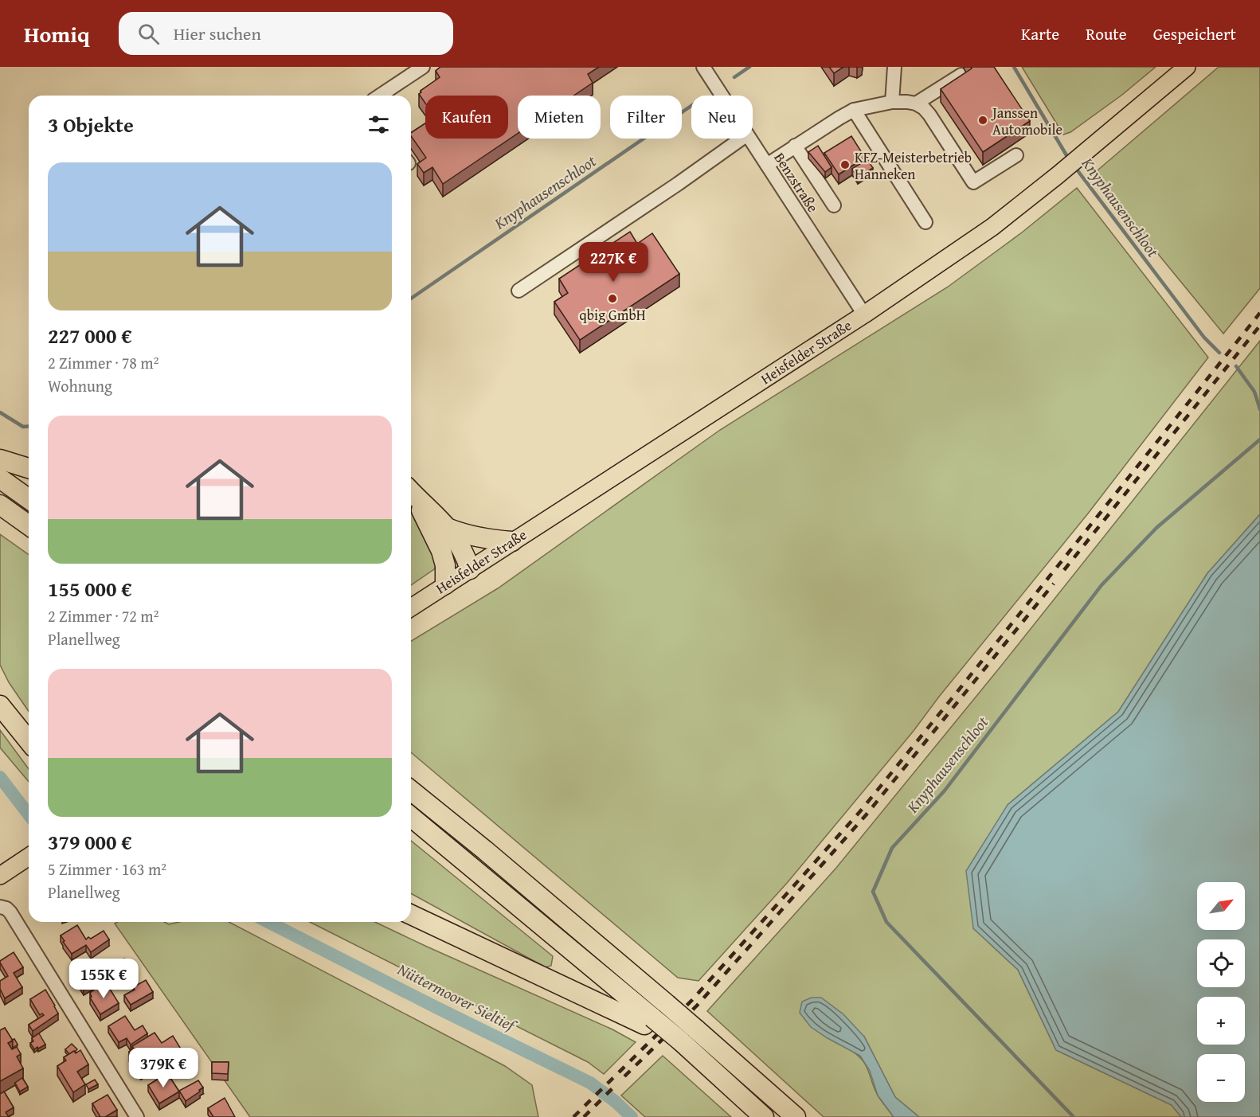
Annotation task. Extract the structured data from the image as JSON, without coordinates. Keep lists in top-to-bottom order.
{
  "streets": {
    "main road": ["Heisfelder Straße"],
    "street": ["Benzstraße"]
  },
  "crossings": [
    ["Benzstraße", "Heisfelder Straße"]
  ],
  "water": ["Knyphausenschloot", "Nüttermoorer Sieltief"],
  "places": ["Janssen Automobile", "KFZ-Meisterbetrieb Hanneken", "qbig GmbH"],
  "north": "top right",
  "page": {
    "header": "Homiq",
    "search": "Hier suchen",
    "nav": ["Karte", "Route", "Gespeichert"],
    "chip": [
      "Kaufen",
      "Mieten",
      "Filter",
      "Neu"
    ],
    "heading": "3 Objekte",
    "list": [
      {
        "name": "227 000 €",
        "note": "2 Zimmer · 78 m² · Wohnung"
      },
      {
        "name": "155 000 €",
        "note": "2 Zimmer · 72 m² · Planellweg"
      },
      {
        "name": "379 000 €",
        "note": "5 Zimmer · 163 m² · Planellweg"
      }
    ],
    "price": ["227K €", "155K €", "379K €"],
    "map_buttons": ["+", "−"]
  }
}
